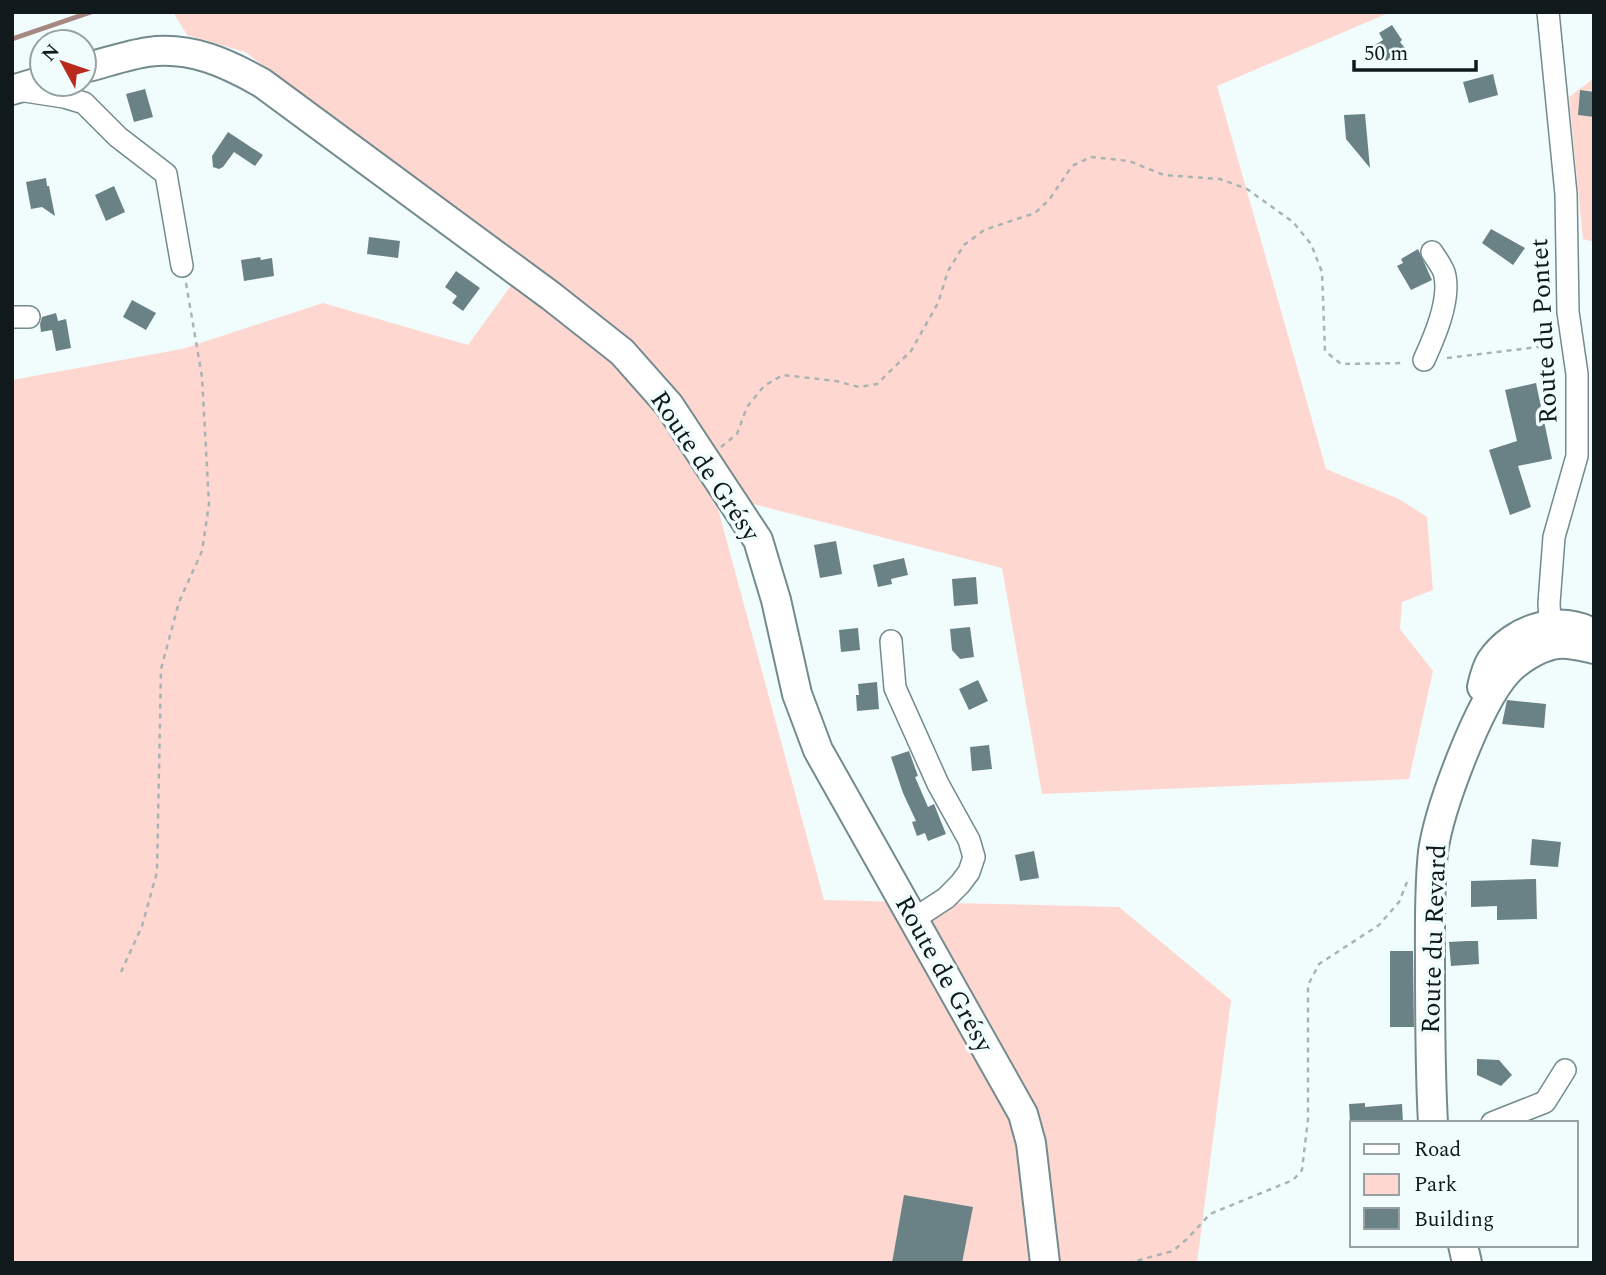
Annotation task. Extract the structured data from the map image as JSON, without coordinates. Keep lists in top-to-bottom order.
{
  "streets": {
    "main road": ["Route de Grésy", "Route du Revard"],
    "street": ["Route du Pontet"]
  },
  "crossings": [
    ["Route du Pontet", "Route du Revard"]
  ],
  "legend": ["Road", "Park", "Building"],
  "scale_bar": "50 m",
  "north": "top left"
}
